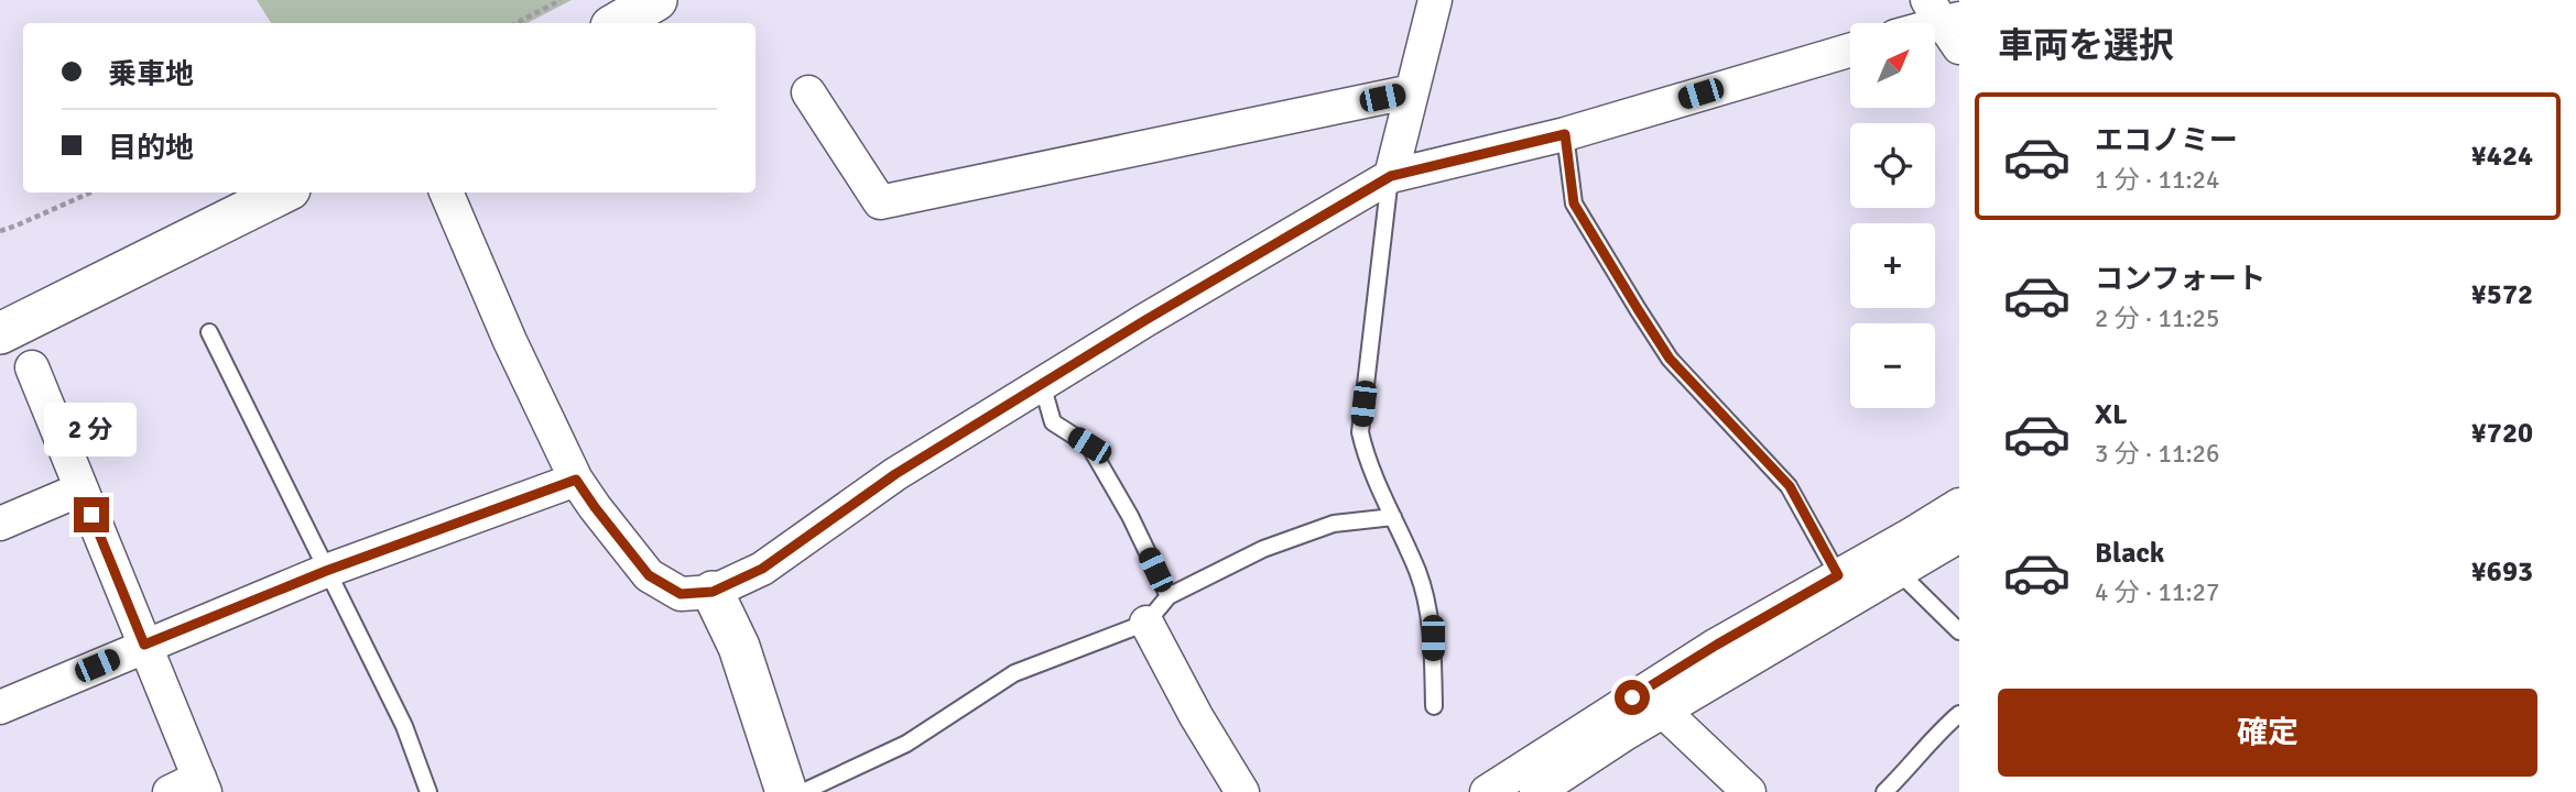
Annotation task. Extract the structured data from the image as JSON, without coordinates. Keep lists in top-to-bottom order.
{
  "north": "top right",
  "page": {
    "heading": "車両を選択",
    "map_buttons": ["+", "−"],
    "banner": ["乗車地", "目的地"],
    "list": [
      {
        "name": "エコノミー",
        "note": "1 分 · 11:24",
        "value": "¥424"
      },
      {
        "name": "コンフォート",
        "note": "2 分 · 11:25",
        "value": "¥572"
      },
      {
        "name": "XL",
        "note": "3 分 · 11:26",
        "value": "¥720"
      },
      {
        "name": "Black",
        "note": "4 分 · 11:27",
        "value": "¥693"
      }
    ],
    "bubble": "2 分",
    "buttons": "確定"
  }
}
